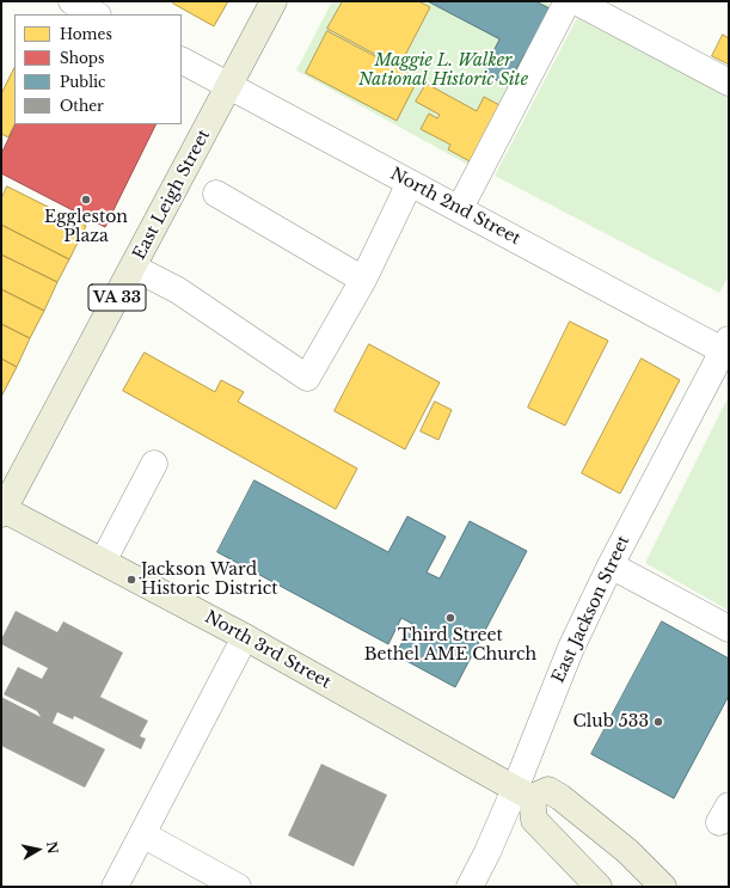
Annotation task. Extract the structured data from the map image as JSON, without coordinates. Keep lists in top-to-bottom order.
{
  "streets": {
    "main road": ["East Leigh Street", "VA 33", "North 3rd Street"],
    "street": ["North 2nd Street", "East Jackson Street"]
  },
  "crossings": [
    ["East Leigh Street", "North 2nd Street"],
    ["East Leigh Street", "North 3rd Street"],
    ["North 2nd Street", "East Jackson Street"],
    ["East Jackson Street", "North 3rd Street"]
  ],
  "parks": ["Maggie L. Walker National Historic Site"],
  "places": [
    "Eggleston Plaza",
    "Jackson Ward Historic District",
    "Third Street Bethel AME Church",
    "Club 533"
  ],
  "legend": [
    "Homes",
    "Shops",
    "Public",
    "Other"
  ],
  "north": "right"
}
